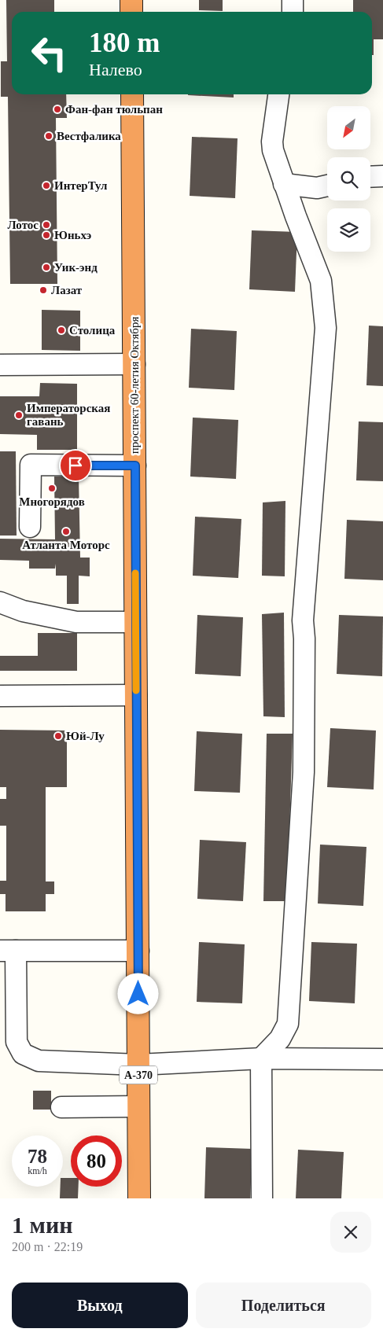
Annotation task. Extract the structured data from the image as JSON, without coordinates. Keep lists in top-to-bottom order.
{
  "streets": {
    "highway": ["проспект 60-летия Октября", "А-370"]
  },
  "places": [
    "Фан-фан тюльпан",
    "Вестфалика",
    "ИнтерТул",
    "Лотос",
    "Юньхэ",
    "Уик-энд",
    "Лазат",
    "Столица",
    "Императорская гавань",
    "Многорядов",
    "Атланта Моторс",
    "Юй-Лу"
  ],
  "north": "bottom left",
  "page": {
    "turn": ["180 m", "Налево"],
    "speed": "78 km/h",
    "limit": "80",
    "heading": ["1 мин", "200 m · 22:19"],
    "buttons": ["Выход", "Поделиться"]
  }
}
